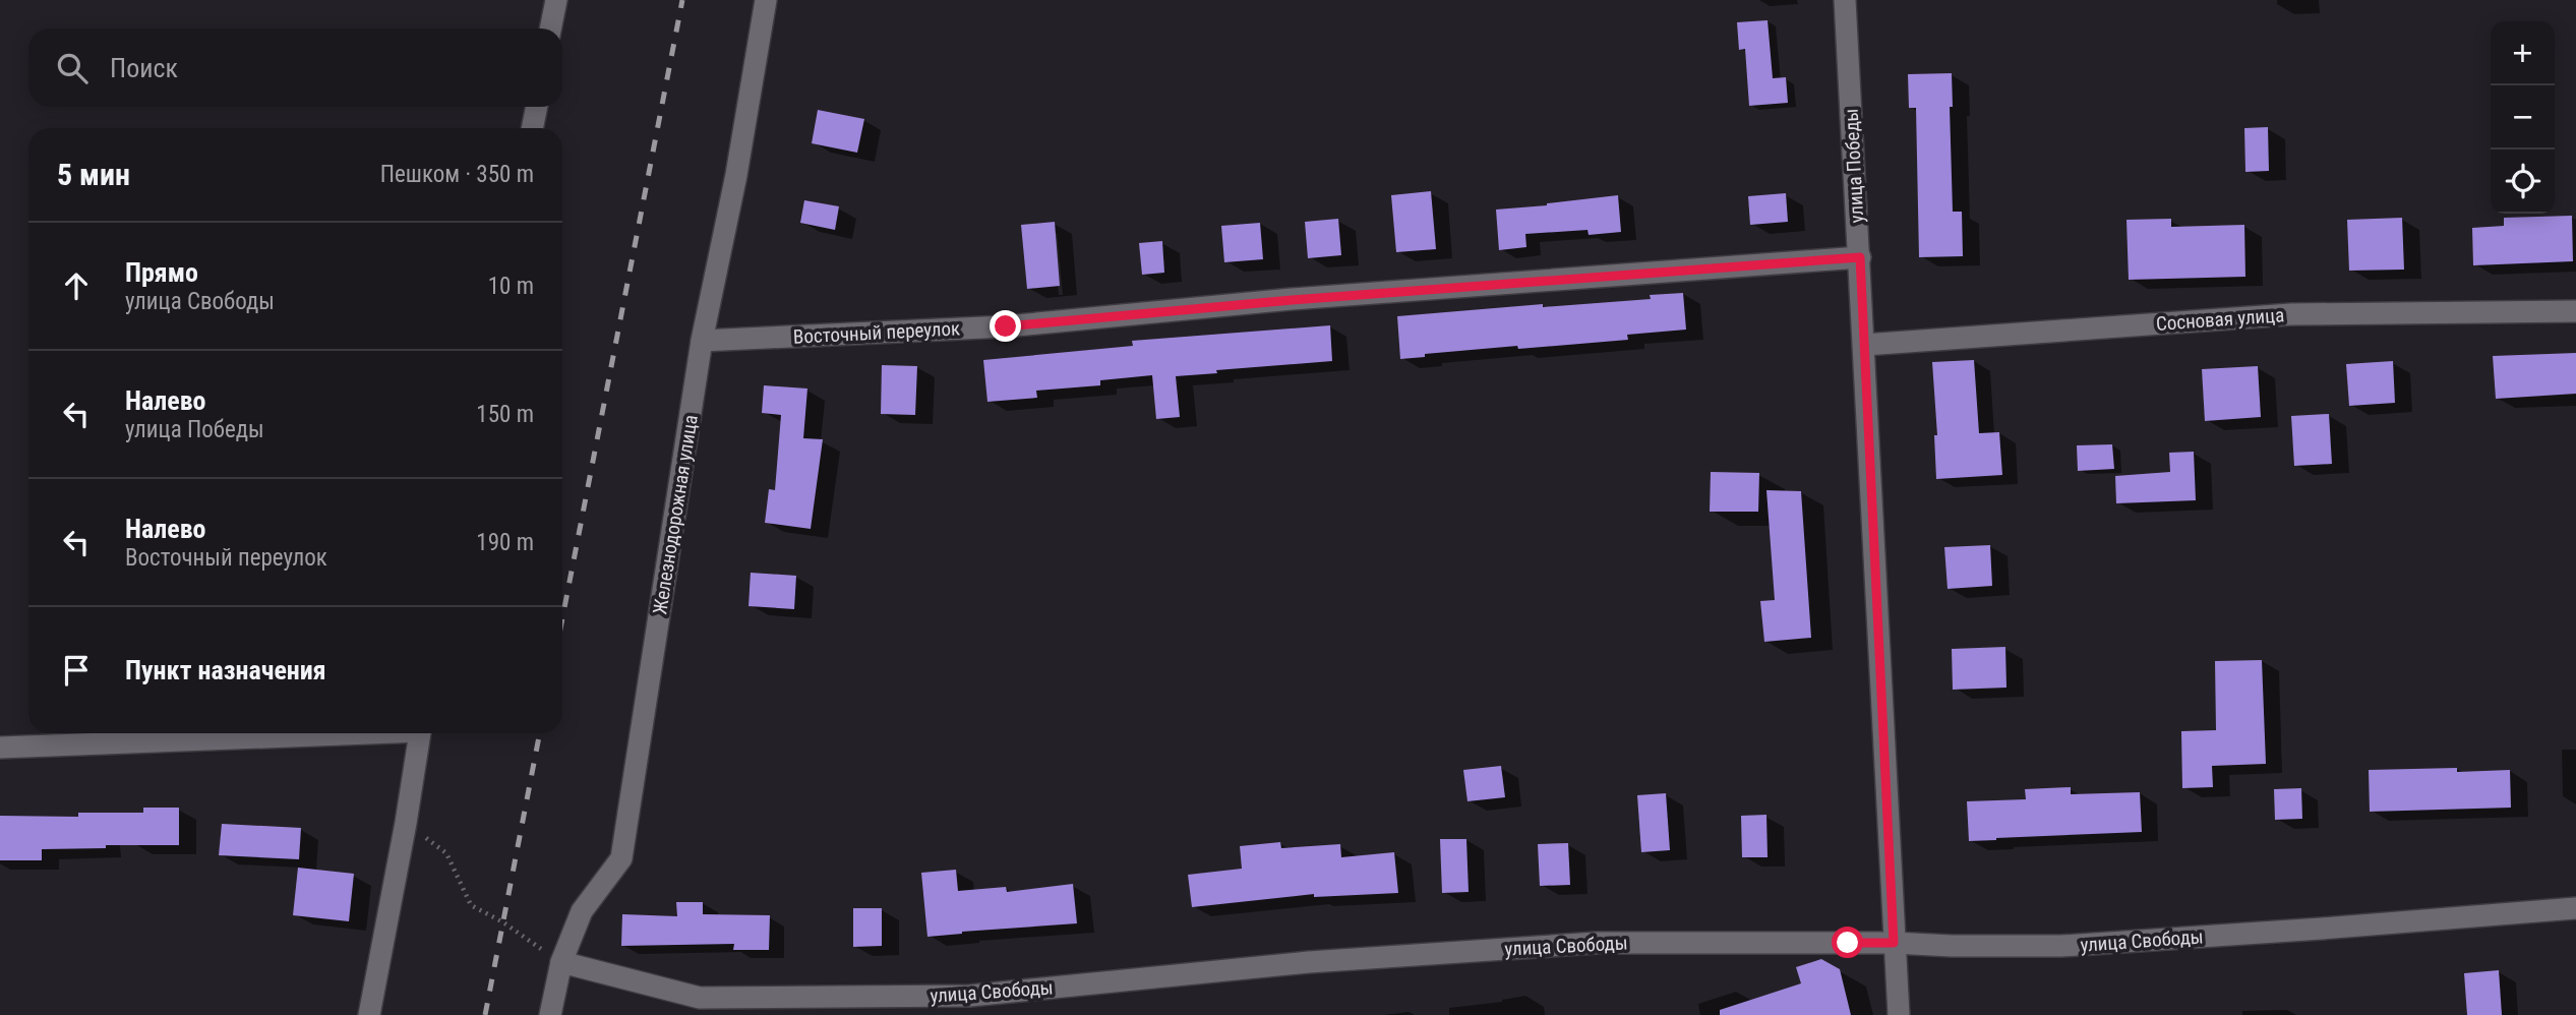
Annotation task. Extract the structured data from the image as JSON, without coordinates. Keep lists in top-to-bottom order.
{
  "streets": {
    "street": [
      "улица Победы",
      "Сосновая улица",
      "Восточный переулок",
      "Железнодорожная улица",
      "улица Свободы"
    ]
  },
  "crossings": [
    ["улица Победы", "Сосновая улица"],
    ["улица Победы", "Восточный переулок"],
    ["улица Победы", "улица Свободы"],
    ["Восточный переулок", "Железнодорожная улица"],
    ["Железнодорожная улица", "улица Свободы"]
  ],
  "page": {
    "map_buttons": ["+", "−"],
    "search": "Поиск",
    "heading": ["5 мин", "Пешком · 350 m"],
    "list": [
      ["Прямо", "улица Свободы", "10 m"],
      ["Налево", "улица Победы", "150 m"],
      ["Налево", "Восточный переулок", "190 m"],
      "Пункт назначения"
    ]
  }
}
